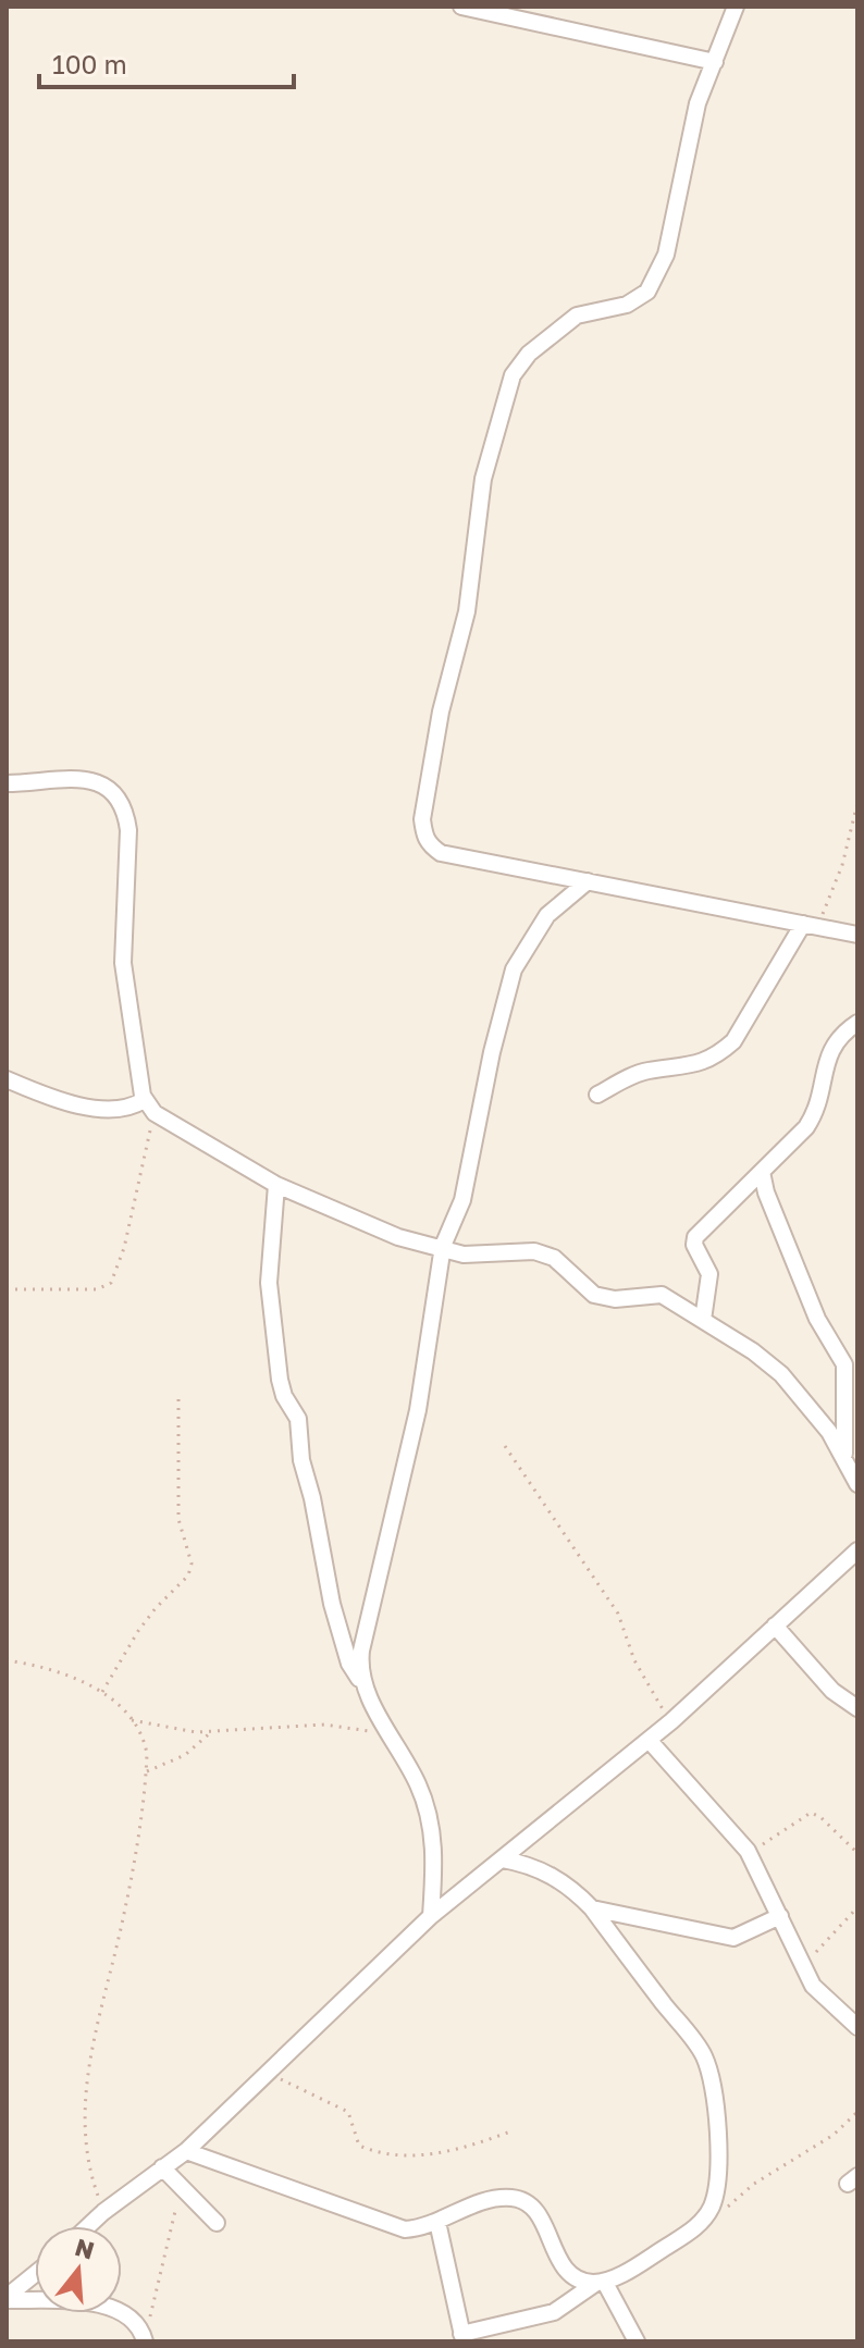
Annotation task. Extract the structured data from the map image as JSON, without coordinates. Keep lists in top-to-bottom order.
{
  "scale_bar": "100 m",
  "north": "top"
}
